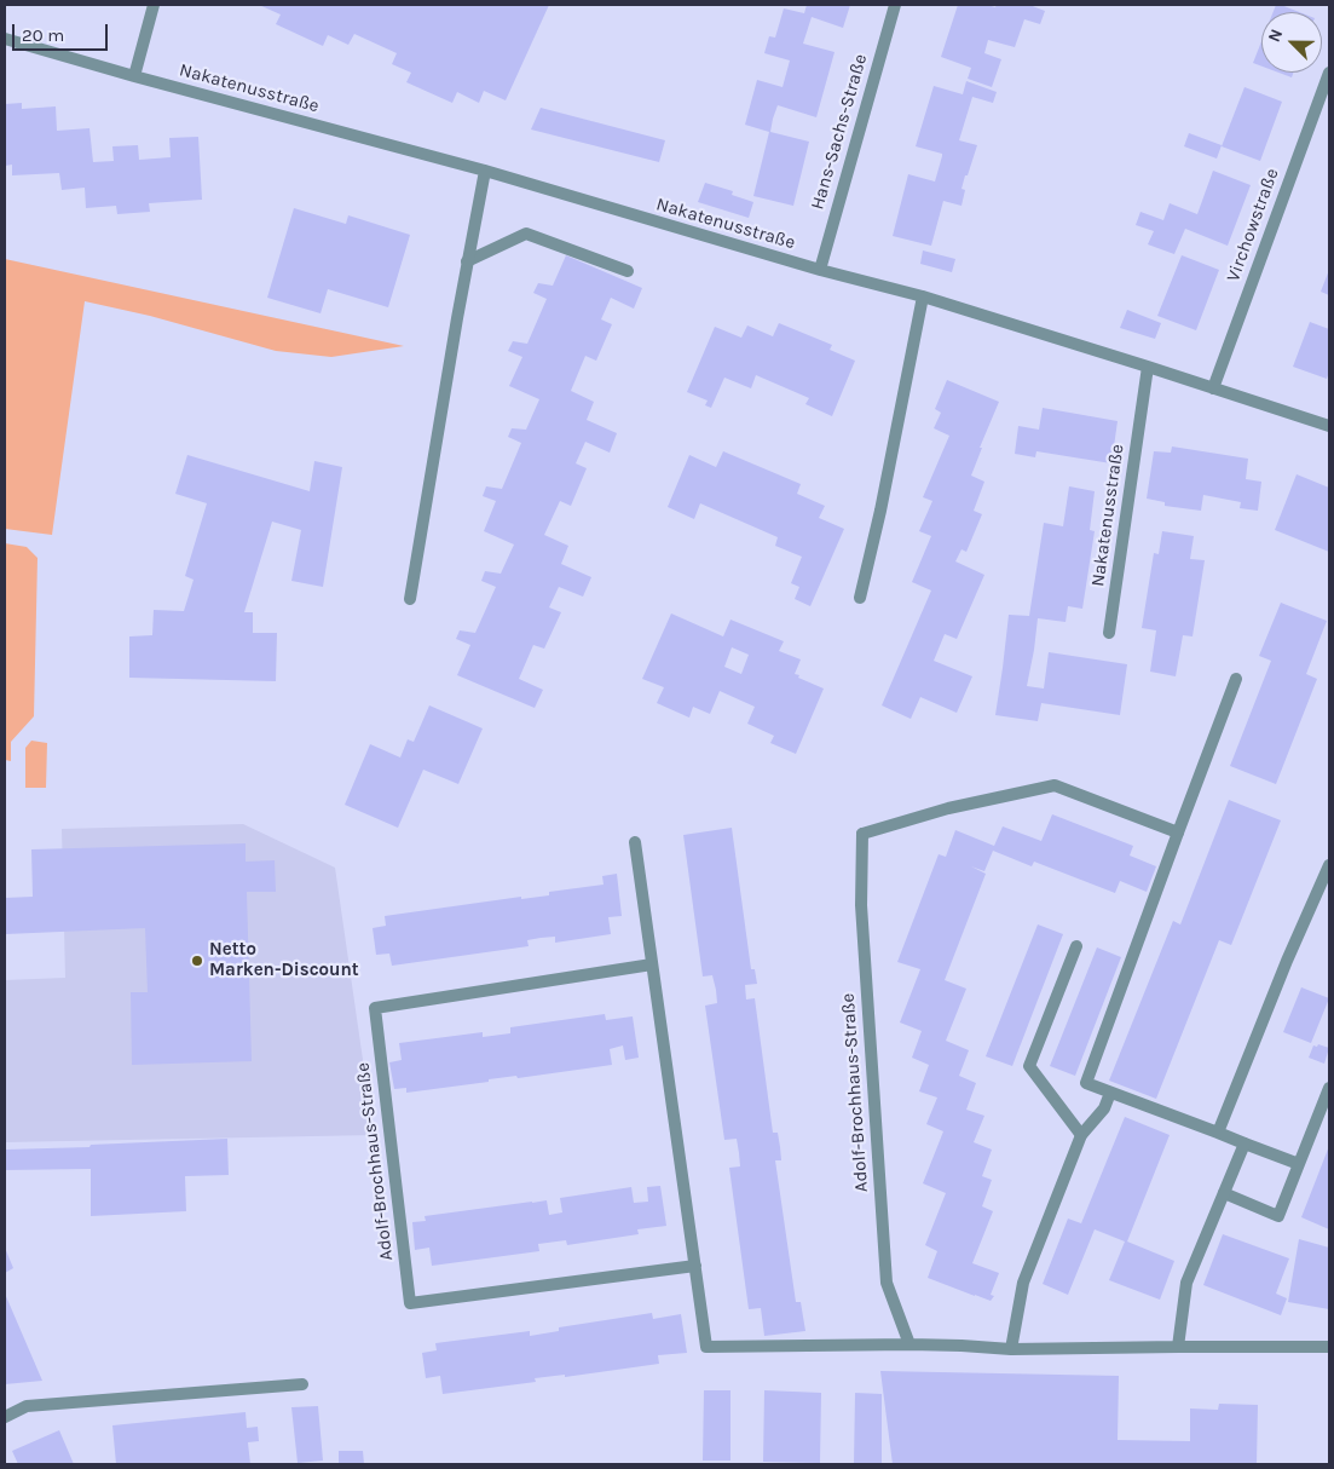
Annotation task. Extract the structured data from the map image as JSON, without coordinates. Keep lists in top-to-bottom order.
{
  "streets": {
    "street": [
      "Nakatenusstraße",
      "Hans-Sachs-Straße",
      "Virchowstraße",
      "Adolf-Brochhaus-Straße"
    ]
  },
  "crossings": [
    ["Nakatenusstraße", "Hans-Sachs-Straße"],
    ["Nakatenusstraße", "Virchowstraße"]
  ],
  "places": ["Netto Marken-Discount"],
  "scale_bar": "20 m",
  "north": "top left"
}
